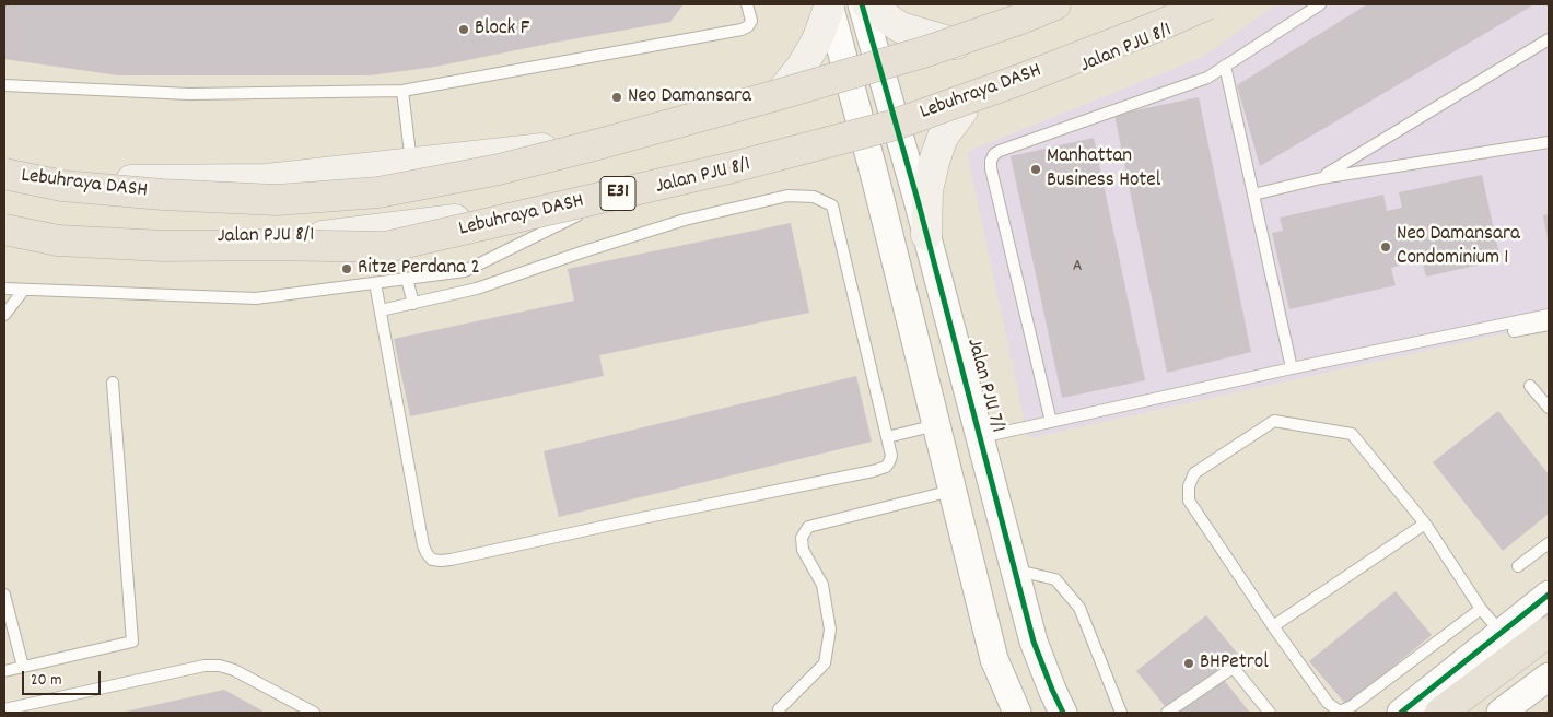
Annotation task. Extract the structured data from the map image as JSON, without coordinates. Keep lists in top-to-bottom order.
{
  "streets": {
    "highway": ["Lebuhraya DASH", "E31"],
    "main road": ["Jalan PJU 8/1"],
    "street": ["Jalan PJU 7/1"]
  },
  "crossings": [
    ["Jalan PJU 8/1", "Lebuhraya DASH"],
    ["Jalan PJU 8/1", "Jalan PJU 7/1"]
  ],
  "places": [
    "Block F",
    "Neo Damansara",
    "Manhattan Business Hotel",
    "Neo Damansara Condominium 1",
    "Ritze Perdana 2",
    "BHPetrol"
  ],
  "house_numbers": ["A"],
  "scale_bar": "20 m"
}
